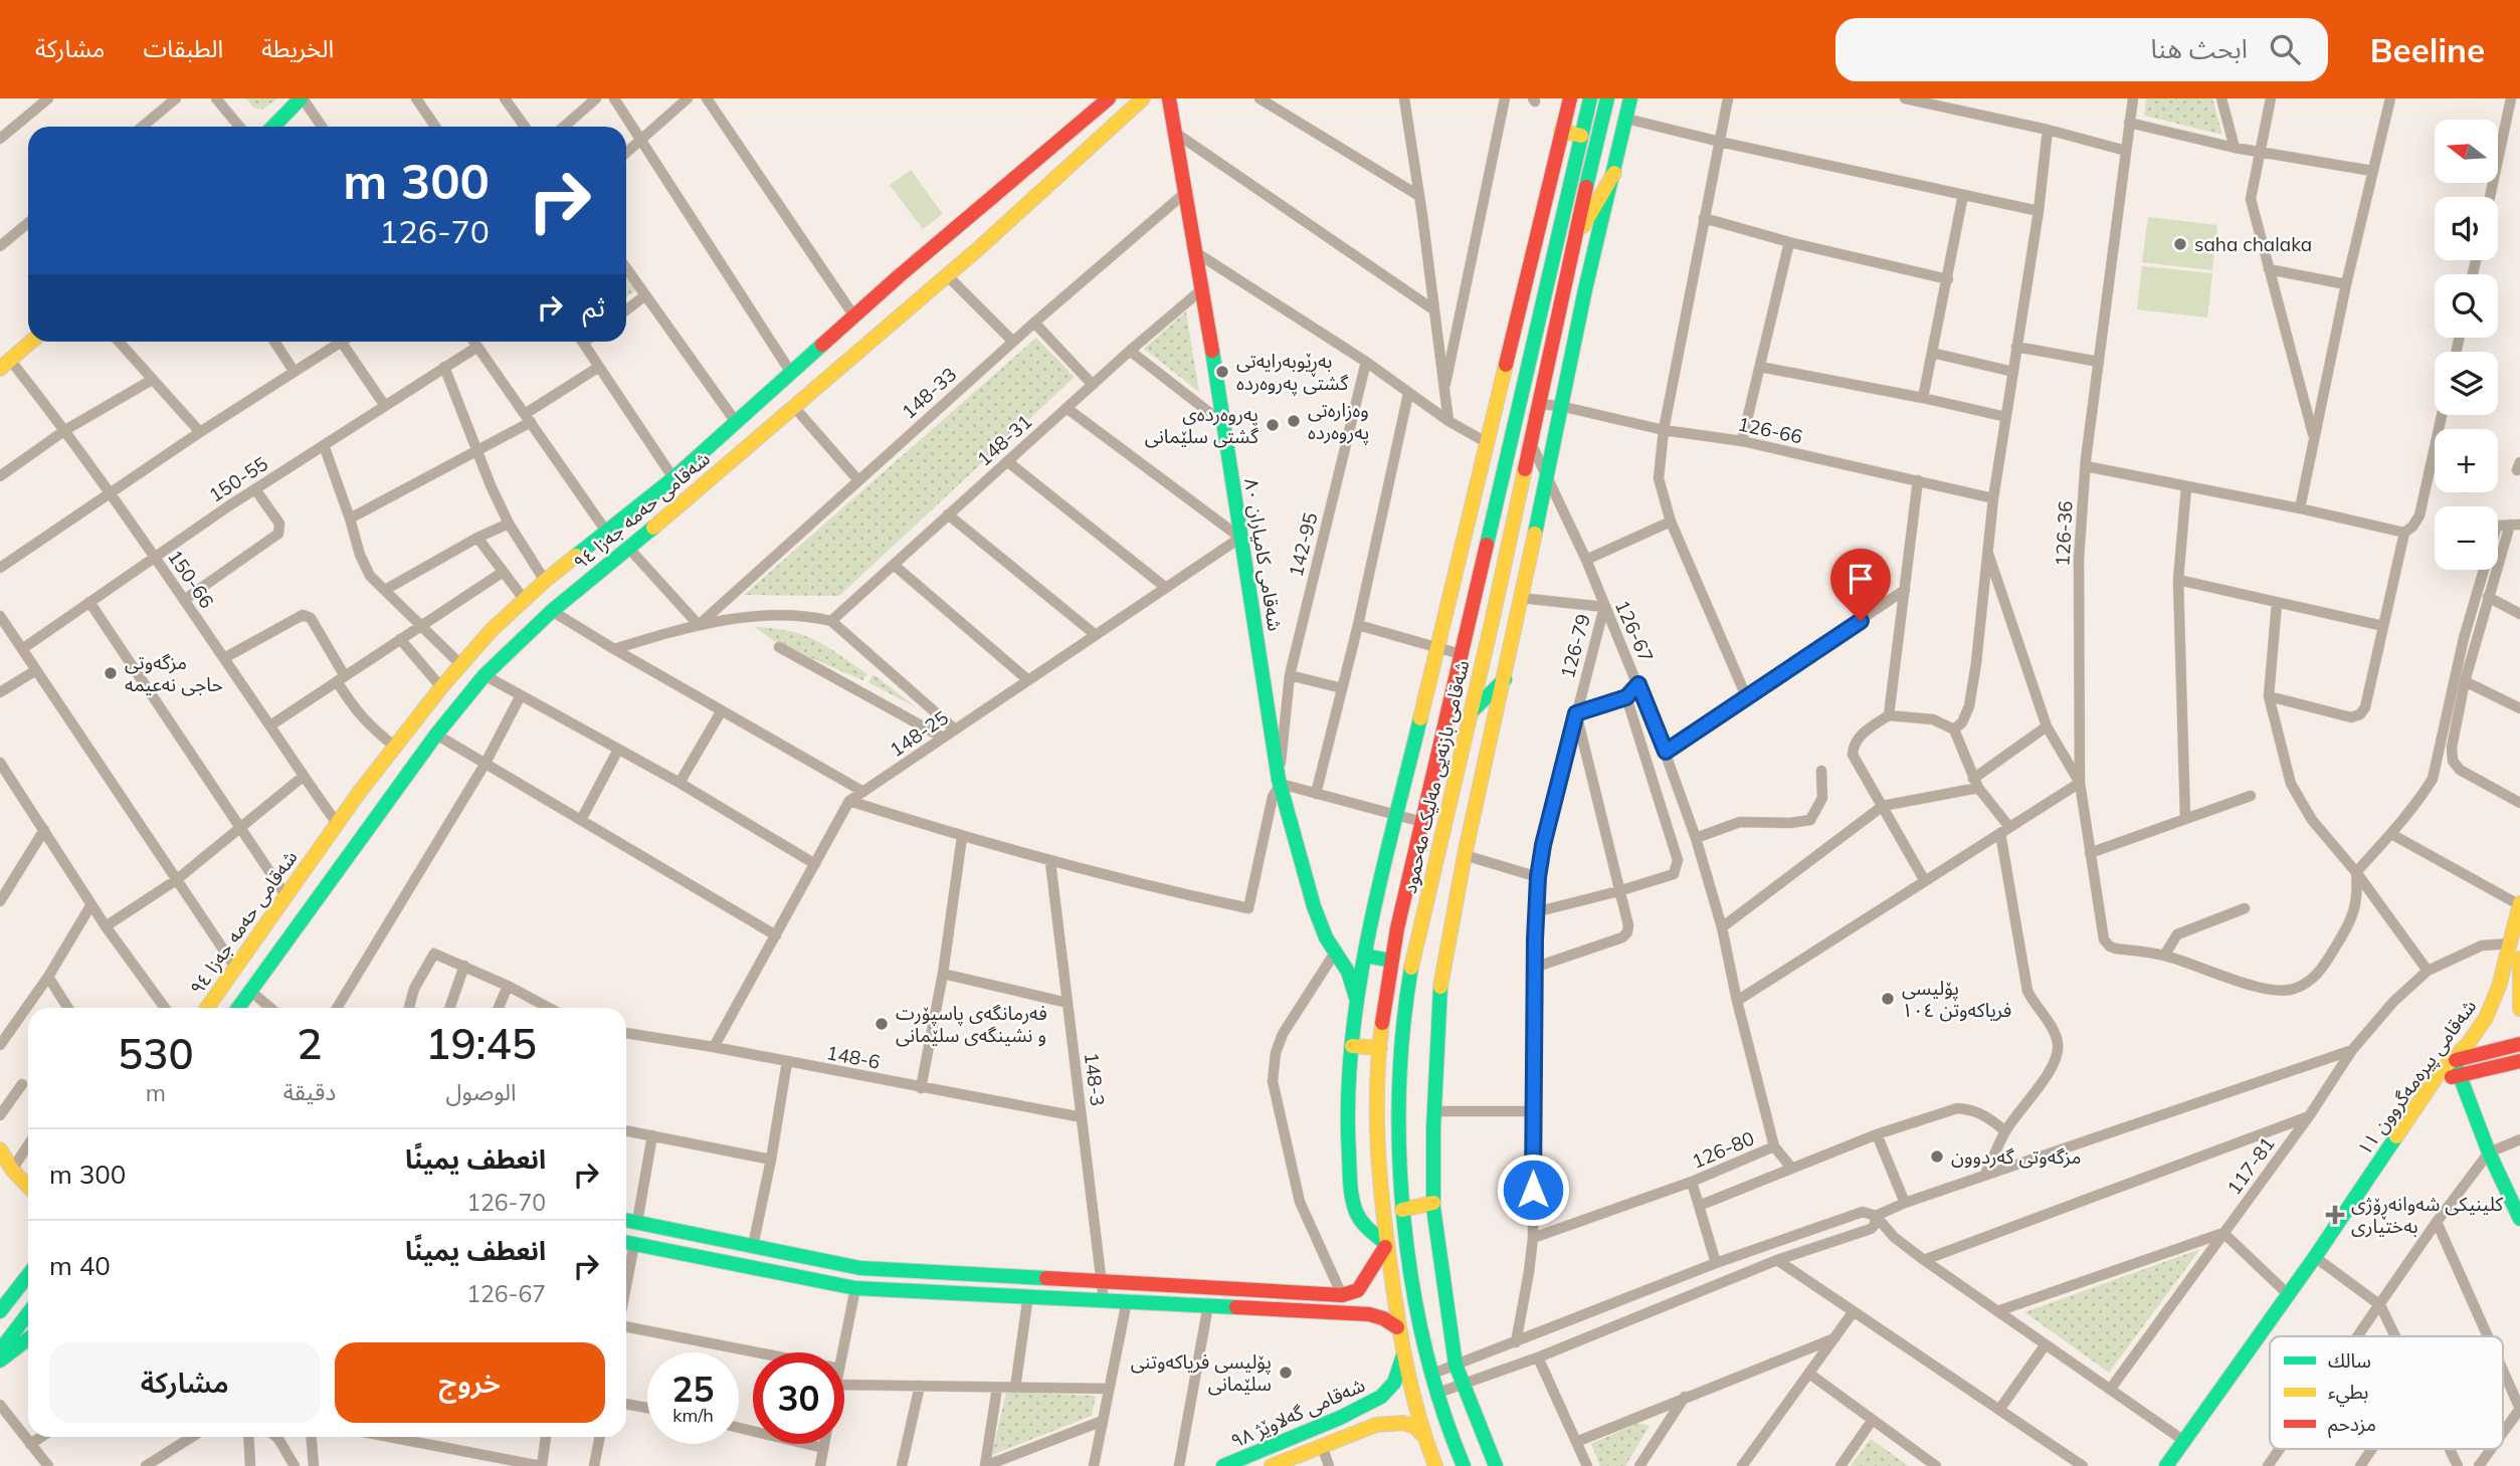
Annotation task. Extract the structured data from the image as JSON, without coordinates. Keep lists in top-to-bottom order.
{
  "streets": {
    "main road": [
      "شەقامی حەمە جەزا ٩٤",
      "شەقامی کامیاران ٨٠",
      "شەقامی بازنەیی مەلیک مەحمود",
      "شەقامی پیرەمەگروون ١١",
      "شەقامی گەلاوێژ ٩٨"
    ],
    "street": [
      "148-33",
      "126-66",
      "148-31",
      "150-55",
      "126-36",
      "142-95",
      "150-66",
      "126-67",
      "126-79",
      "148-25",
      "148-6",
      "148-3",
      "126-80",
      "117-81"
    ]
  },
  "crossings": [
    ["148-33", "شەقامی کامیاران ٨٠"],
    ["126-66", "شەقامی بازنەیی مەلیک مەحمود"],
    ["148-31", "شەقامی کامیاران ٨٠"],
    ["150-55", "150-66"],
    ["شەقامی حەمە جەزا ٩٤", "150-66"],
    ["142-95", "شەقامی کامیاران ٨٠"],
    ["142-95", "148-3"],
    ["شەقامی کامیاران ٨٠", "148-25"],
    ["126-67", "126-79"],
    ["126-67", "شەقامی بازنەیی مەلیک مەحمود"],
    ["126-67", "126-80"],
    ["126-79", "126-80"],
    ["148-25", "148-6"],
    ["شەقامی بازنەیی مەلیک مەحمود", "شەقامی گەلاوێژ ٩٨"],
    ["148-6", "148-3"],
    ["شەقامی پیرەمەگروون ١١", "117-81"]
  ],
  "places": {
    "other": [
      "saha chalaka",
      "بەڕێوبەرایەتی گشتی پەروەردە",
      "وەزارەتی پەروەردە",
      "پەروەردەی گشتی سلێمانی",
      "مزگەوتی حاجی نەعیمە",
      "پۆلیسی فریاکەوتن ١٠٤",
      "فەرمانگەی پاسپۆرت و نشینگەی سلێمانی",
      "مزگەوتی گەردوون",
      "پۆلیسی فریاکەوتنی سلێمانی"
    ],
    "health": ["کلینیکی شەوانەڕۆژی بەختیاری"]
  },
  "legend": ["سالك", "بطيء", "مزدحم"],
  "north": "left",
  "page": {
    "header": "Beeline",
    "search": "ابحث هنا",
    "nav": ["الخريطة", "الطبقات", "مشاركة"],
    "map_buttons": ["+", "−"],
    "turn": ["300 m", "126-70"],
    "then": "ثم",
    "eta": [
      "19:45",
      "الوصول",
      "2",
      "دقيقة",
      "530",
      "m"
    ],
    "list": [
      {
        "name": "انعطف يمينًا",
        "note": "126-70",
        "value": "300 m"
      },
      {
        "name": "انعطف يمينًا",
        "note": "126-67",
        "value": "40 m"
      }
    ],
    "buttons": ["خروج", "مشاركة"],
    "speed": "25 km/h",
    "limit": "30"
  }
}
